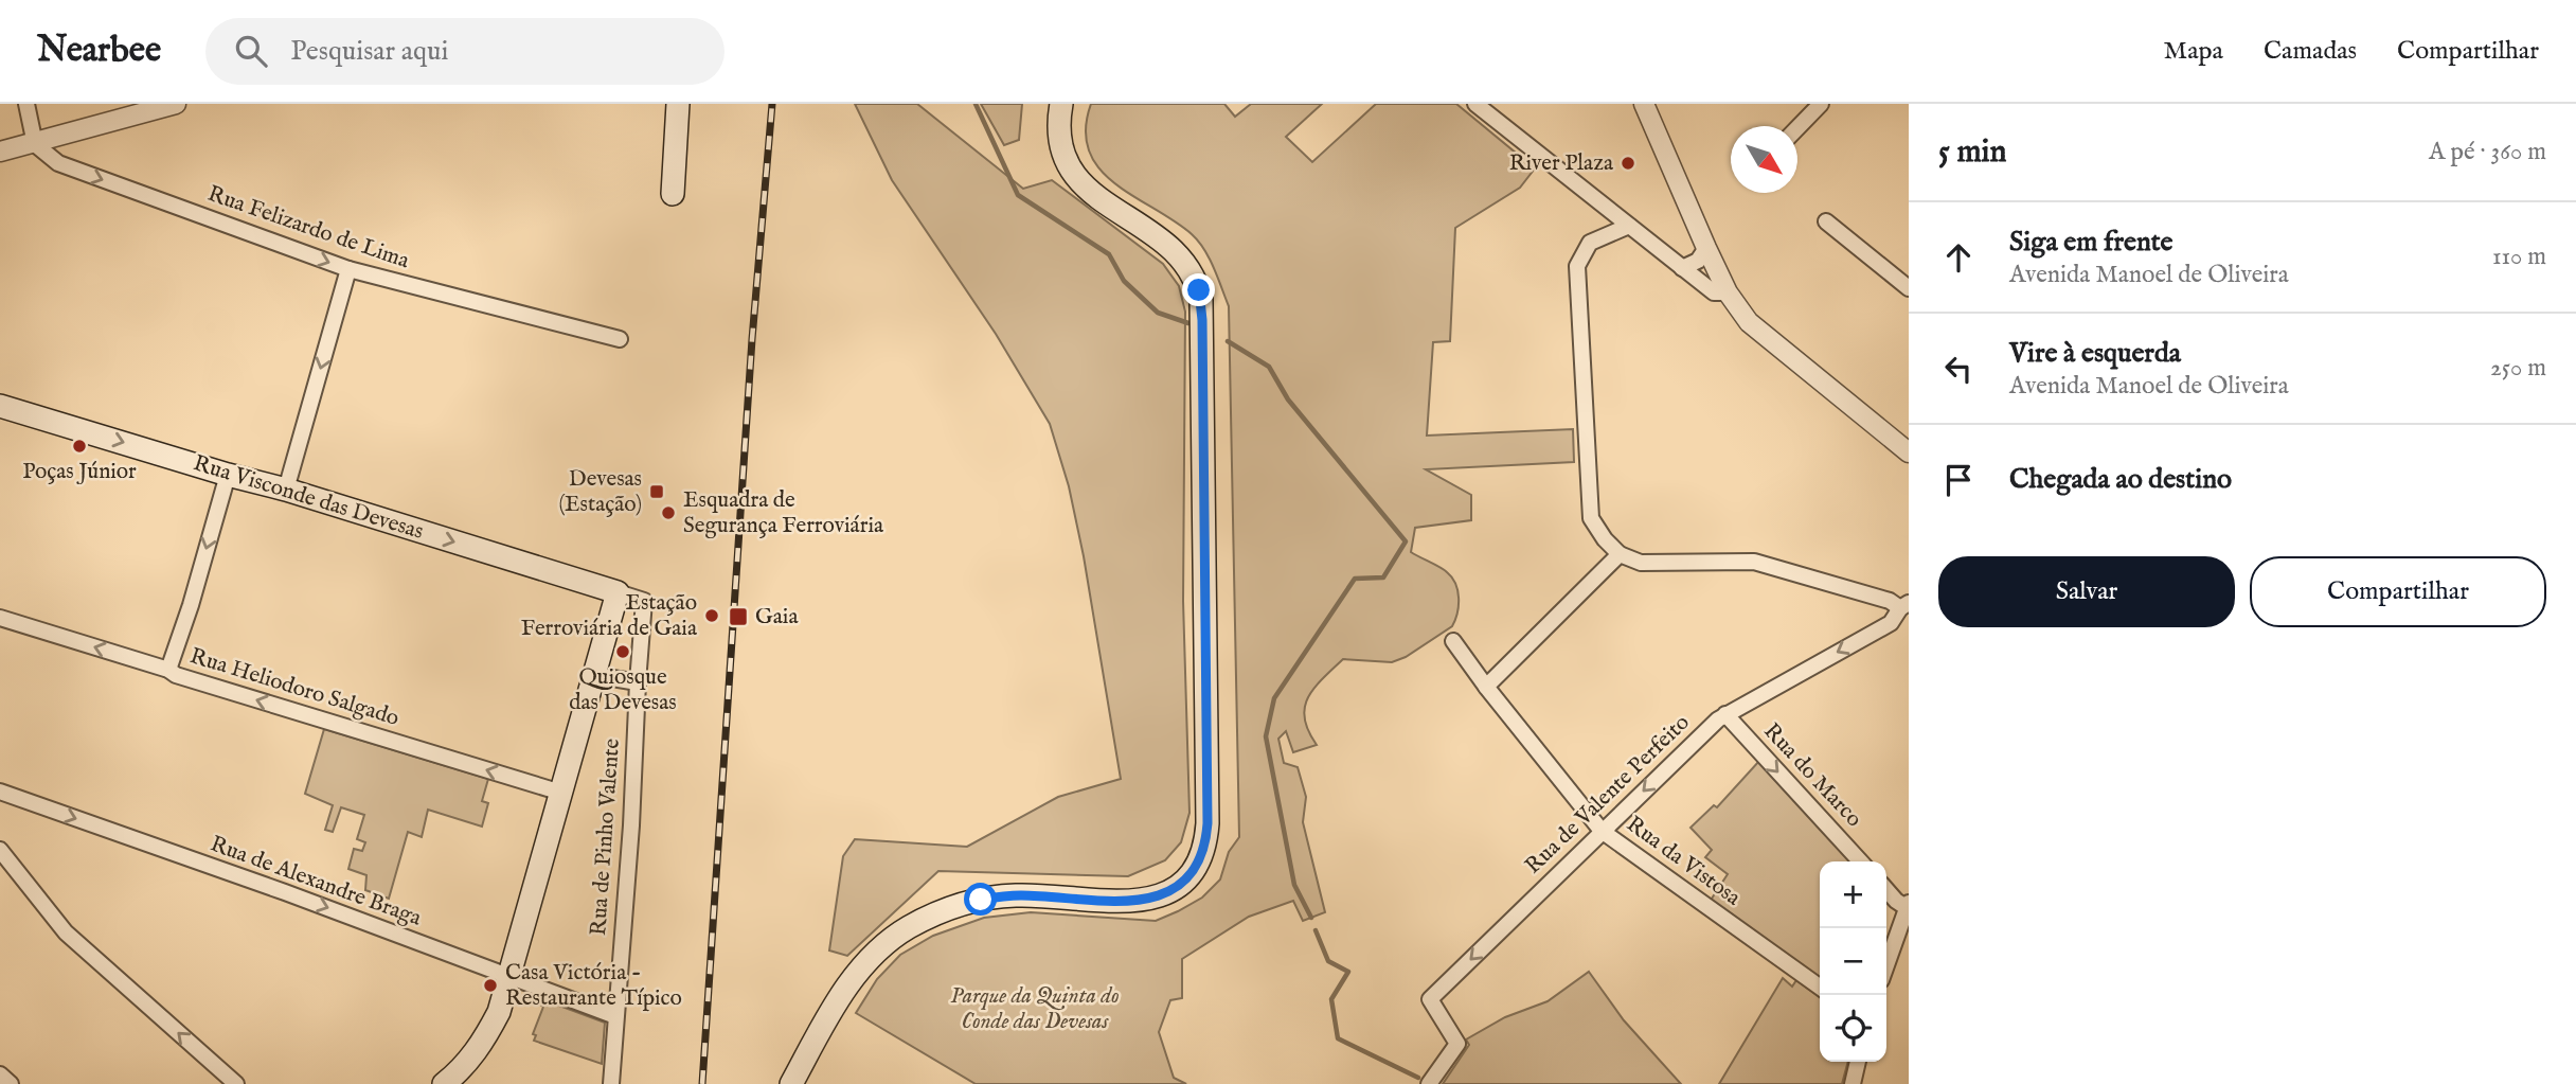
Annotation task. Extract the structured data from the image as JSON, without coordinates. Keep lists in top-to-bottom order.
{
  "streets": {
    "main road": ["Rua Visconde das Devesas"],
    "street": [
      "Rua Felizardo de Lima",
      "Rua Heliodoro Salgado",
      "Rua do Marco",
      "Rua de Valente Perfeito",
      "Rua de Pinho Valente",
      "Rua da Vistosa",
      "Rua de Alexandre Braga"
    ]
  },
  "crossings": [
    ["Rua Visconde das Devesas", "Rua Heliodoro Salgado"],
    ["Rua Visconde das Devesas", "Rua de Pinho Valente"],
    ["Rua do Marco", "Rua de Valente Perfeito"],
    ["Rua de Valente Perfeito", "Rua da Vistosa"],
    ["Rua de Pinho Valente", "Rua de Alexandre Braga"]
  ],
  "one_way": [
    "Rua Felizardo de Lima",
    "Rua Visconde das Devesas",
    "Rua do Marco",
    "Rua de Valente Perfeito"
  ],
  "parks": ["Parque da Quinta do Conde das Devesas"],
  "places": {
    "other": [
      "River Plaza",
      "Poças Júnior",
      "Esquadra de Segurança Ferroviária",
      "Estação Ferroviária de Gaia",
      "Quiosque das Devesas",
      "Casa Victória - Restaurante Típico"
    ],
    "transit": ["Devesas (Estação)", "Gaia"]
  },
  "north": "bottom right",
  "page": {
    "header": "Nearbee",
    "search": "Pesquisar aqui",
    "nav": ["Mapa", "Camadas", "Compartilhar"],
    "heading": ["5 min", "A pé · 360 m"],
    "list": [
      ["Siga em frente", "Avenida Manoel de Oliveira", "110 m"],
      ["Vire à esquerda", "Avenida Manoel de Oliveira", "250 m"],
      "Chegada ao destino"
    ],
    "buttons": ["Salvar", "Compartilhar"],
    "map_buttons": ["+", "−"]
  }
}
